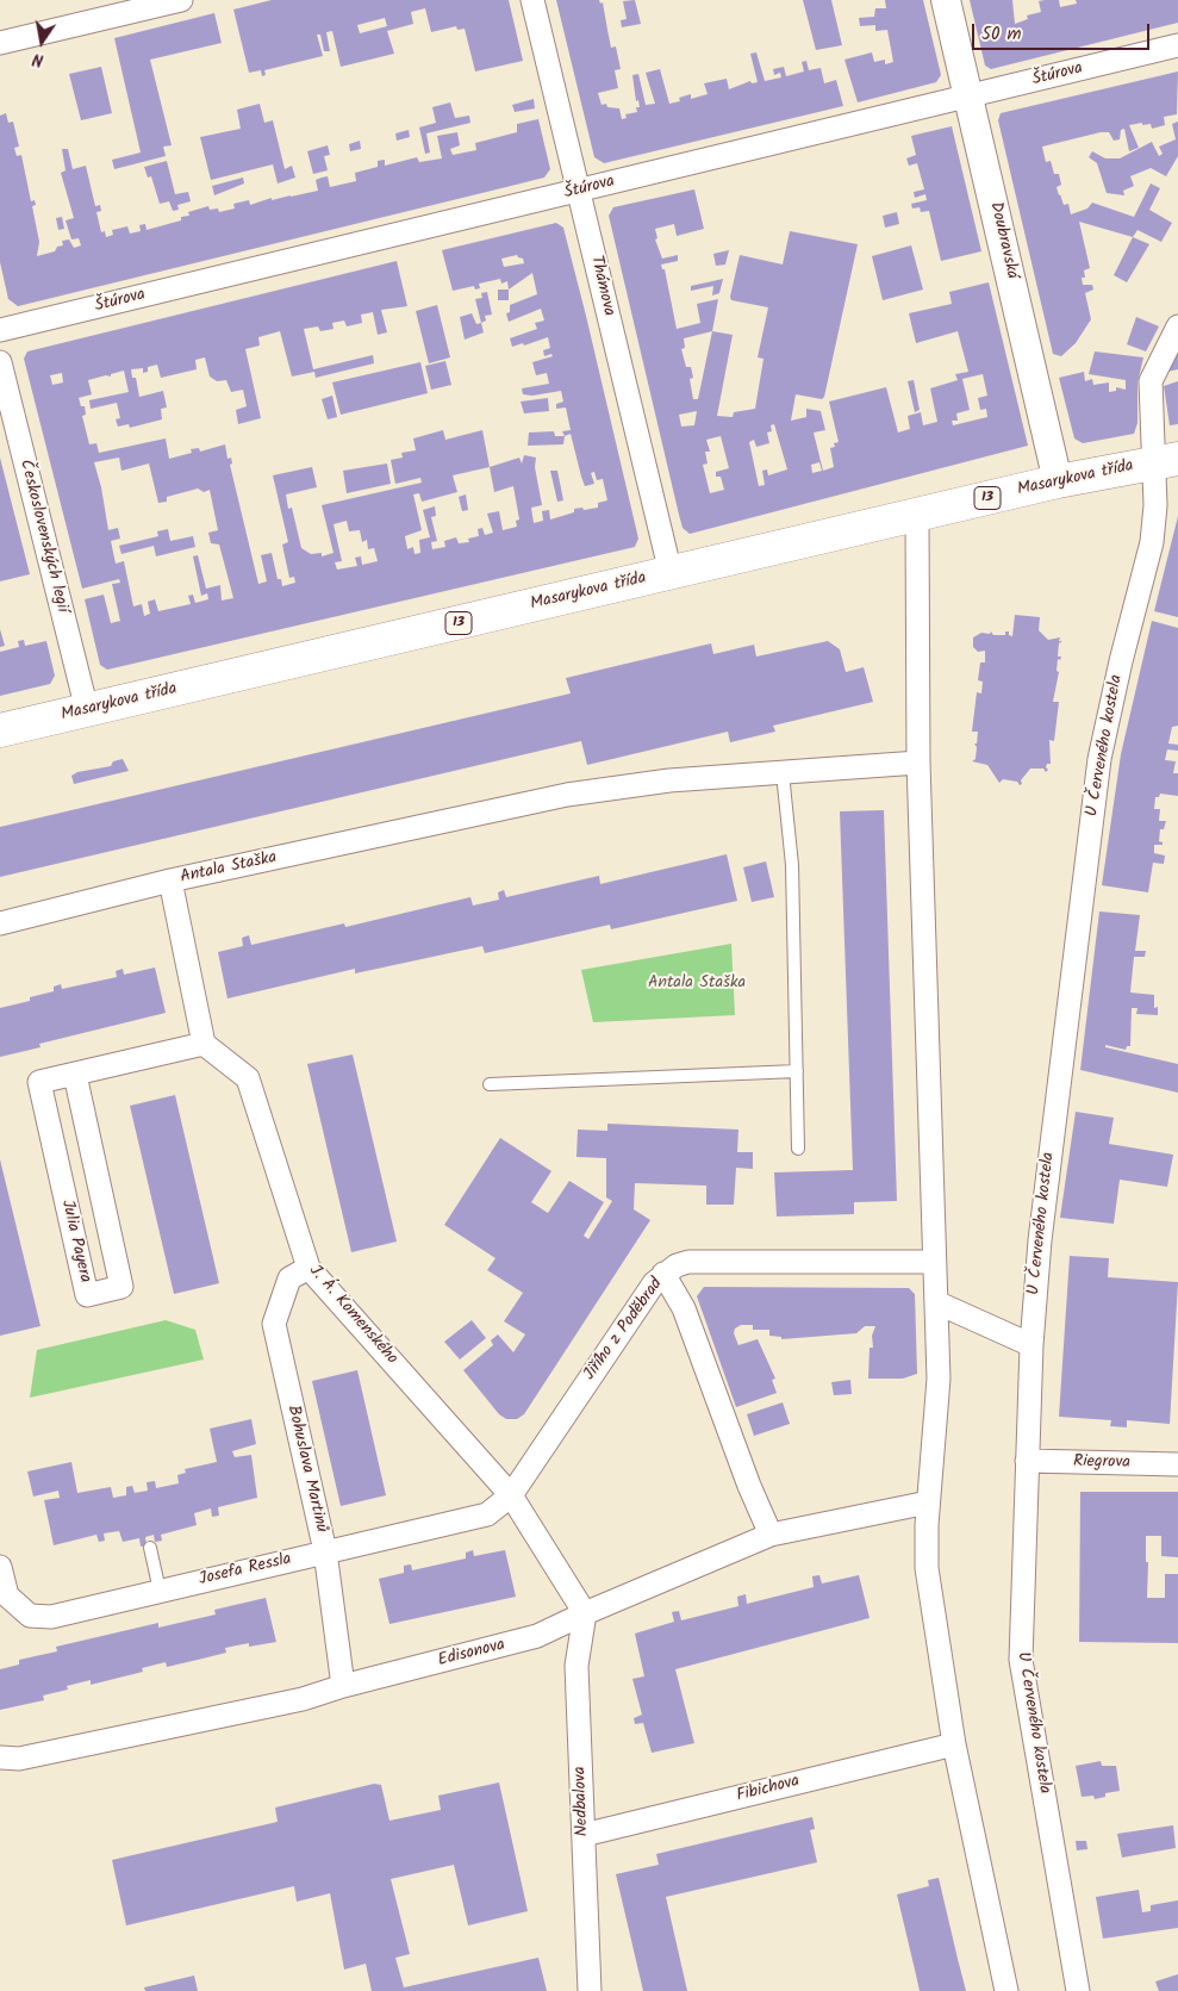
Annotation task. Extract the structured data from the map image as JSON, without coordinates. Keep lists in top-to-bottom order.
{
  "streets": {
    "main road": ["Masarykova třída", "13"],
    "street": [
      "Štúrova",
      "Doubravská",
      "Thámova",
      "Československých legií",
      "U Červeného kostela",
      "Antala Staška",
      "Julia Payera",
      "J. Á. Komenského",
      "Jiřího z Poděbrad",
      "Riegrova",
      "Bohuslava Martinů",
      "Josefa Ressla",
      "Edisonova",
      "Fibichova",
      "Nedbalova"
    ]
  },
  "crossings": [
    ["Štúrova", "Doubravská"],
    ["Štúrova", "Thámova"],
    ["Doubravská", "Masarykova třída"],
    ["Thámova", "Masarykova třída"],
    ["Masarykova třída", "Československých legií"],
    ["Masarykova třída", "U Červeného kostela"],
    ["U Červeného kostela", "Riegrova"],
    ["Julia Payera", "J. Á. Komenského"],
    ["J. Á. Komenského", "Jiřího z Poděbrad"],
    ["J. Á. Komenského", "Bohuslava Martinů"],
    ["J. Á. Komenského", "Josefa Ressla"],
    ["J. Á. Komenského", "Edisonova"],
    ["J. Á. Komenského", "Nedbalova"],
    ["Jiřího z Poděbrad", "Josefa Ressla"],
    ["Bohuslava Martinů", "Josefa Ressla"],
    ["Bohuslava Martinů", "Edisonova"],
    ["Edisonova", "Nedbalova"],
    ["Fibichova", "Nedbalova"]
  ],
  "parks": ["Antala Staška"],
  "scale_bar": "50 m",
  "north": "bottom"
}
